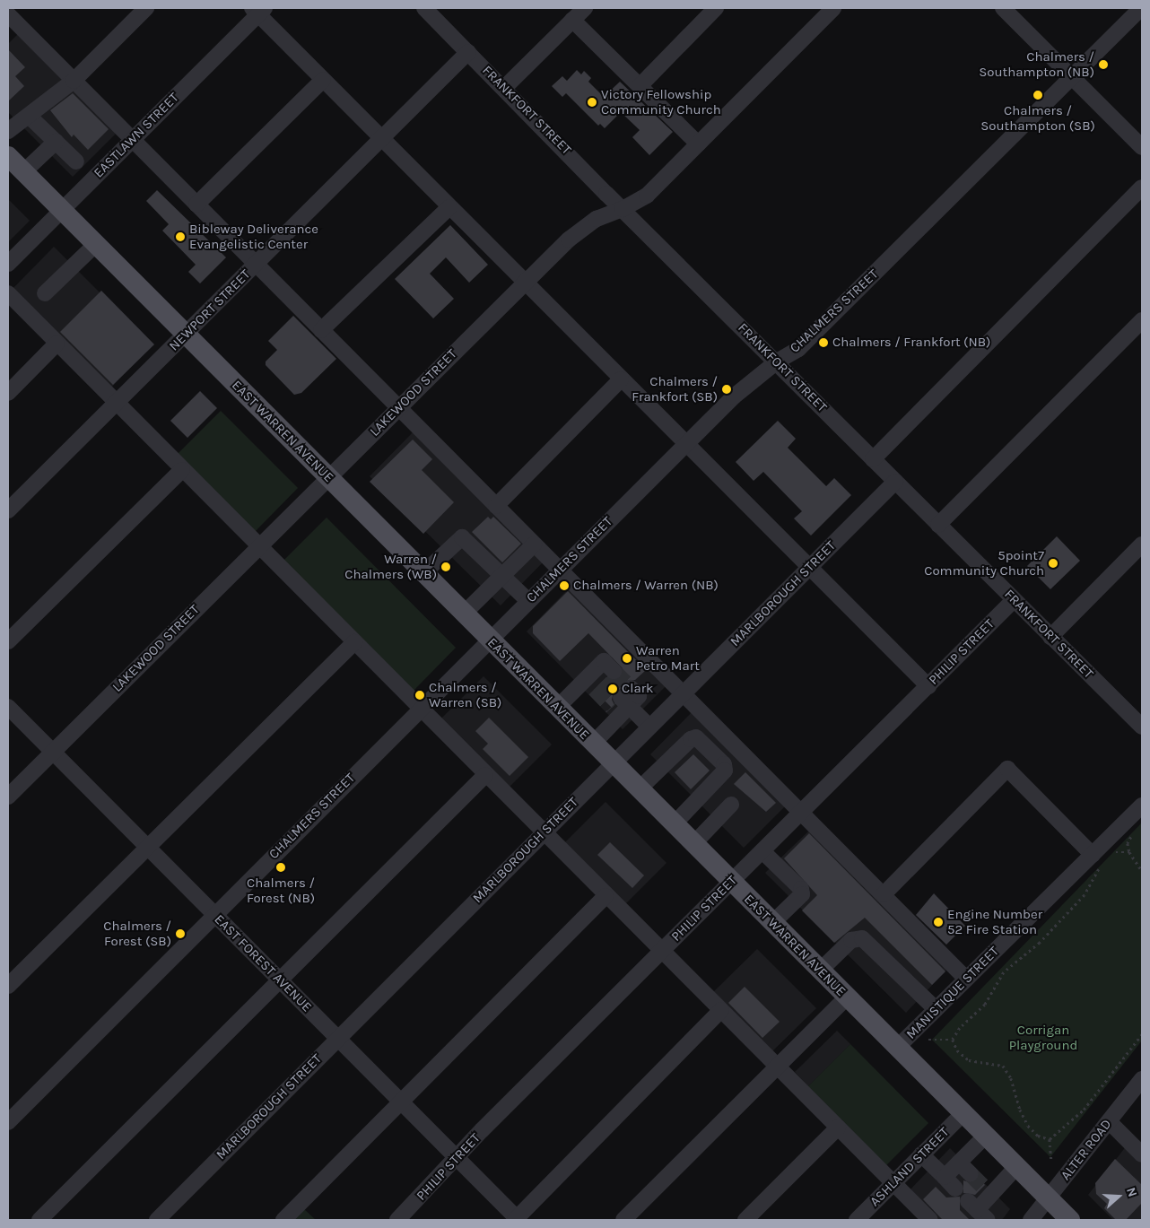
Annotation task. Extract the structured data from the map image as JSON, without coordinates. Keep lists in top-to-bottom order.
{
  "streets": {
    "main road": ["EAST WARREN AVENUE"],
    "street": [
      "FRANKFORT STREET",
      "EASTLAWN STREET",
      "NEWPORT STREET",
      "CHALMERS STREET",
      "LAKEWOOD STREET",
      "MARLBOROUGH STREET",
      "PHILIP STREET",
      "EAST FOREST AVENUE",
      "MANISTIQUE STREET",
      "ALTER ROAD",
      "ASHLAND STREET"
    ]
  },
  "crossings": [
    ["FRANKFORT STREET", "NEWPORT STREET"],
    ["FRANKFORT STREET", "CHALMERS STREET"],
    ["FRANKFORT STREET", "LAKEWOOD STREET"],
    ["FRANKFORT STREET", "MARLBOROUGH STREET"],
    ["FRANKFORT STREET", "PHILIP STREET"],
    ["EASTLAWN STREET", "EAST WARREN AVENUE"],
    ["NEWPORT STREET", "EAST WARREN AVENUE"],
    ["CHALMERS STREET", "EAST WARREN AVENUE"],
    ["CHALMERS STREET", "EAST FOREST AVENUE"],
    ["LAKEWOOD STREET", "EAST WARREN AVENUE"],
    ["LAKEWOOD STREET", "EAST FOREST AVENUE"],
    ["EAST WARREN AVENUE", "MARLBOROUGH STREET"],
    ["EAST WARREN AVENUE", "PHILIP STREET"],
    ["EAST WARREN AVENUE", "MANISTIQUE STREET"],
    ["EAST WARREN AVENUE", "ALTER ROAD"],
    ["EAST WARREN AVENUE", "ASHLAND STREET"],
    ["MARLBOROUGH STREET", "EAST FOREST AVENUE"],
    ["PHILIP STREET", "EAST FOREST AVENUE"]
  ],
  "parks": ["Corrigan Playground"],
  "places": [
    "Chalmers / Southampton (NB)",
    "Chalmers / Southampton (SB)",
    "Victory Fellowship Community Church",
    "Bibleway Deliverance Evangelistic Center",
    "Chalmers / Frankfort (NB)",
    "Chalmers / Frankfort (SB)",
    "5point7 Community Church",
    "Warren / Chalmers (WB)",
    "Chalmers / Warren (NB)",
    "Warren Petro Mart",
    "Clark",
    "Chalmers / Warren (SB)",
    "Chalmers / Forest (NB)",
    "Engine Number 52 Fire Station",
    "Chalmers / Forest (SB)"
  ],
  "north": "right"
}
